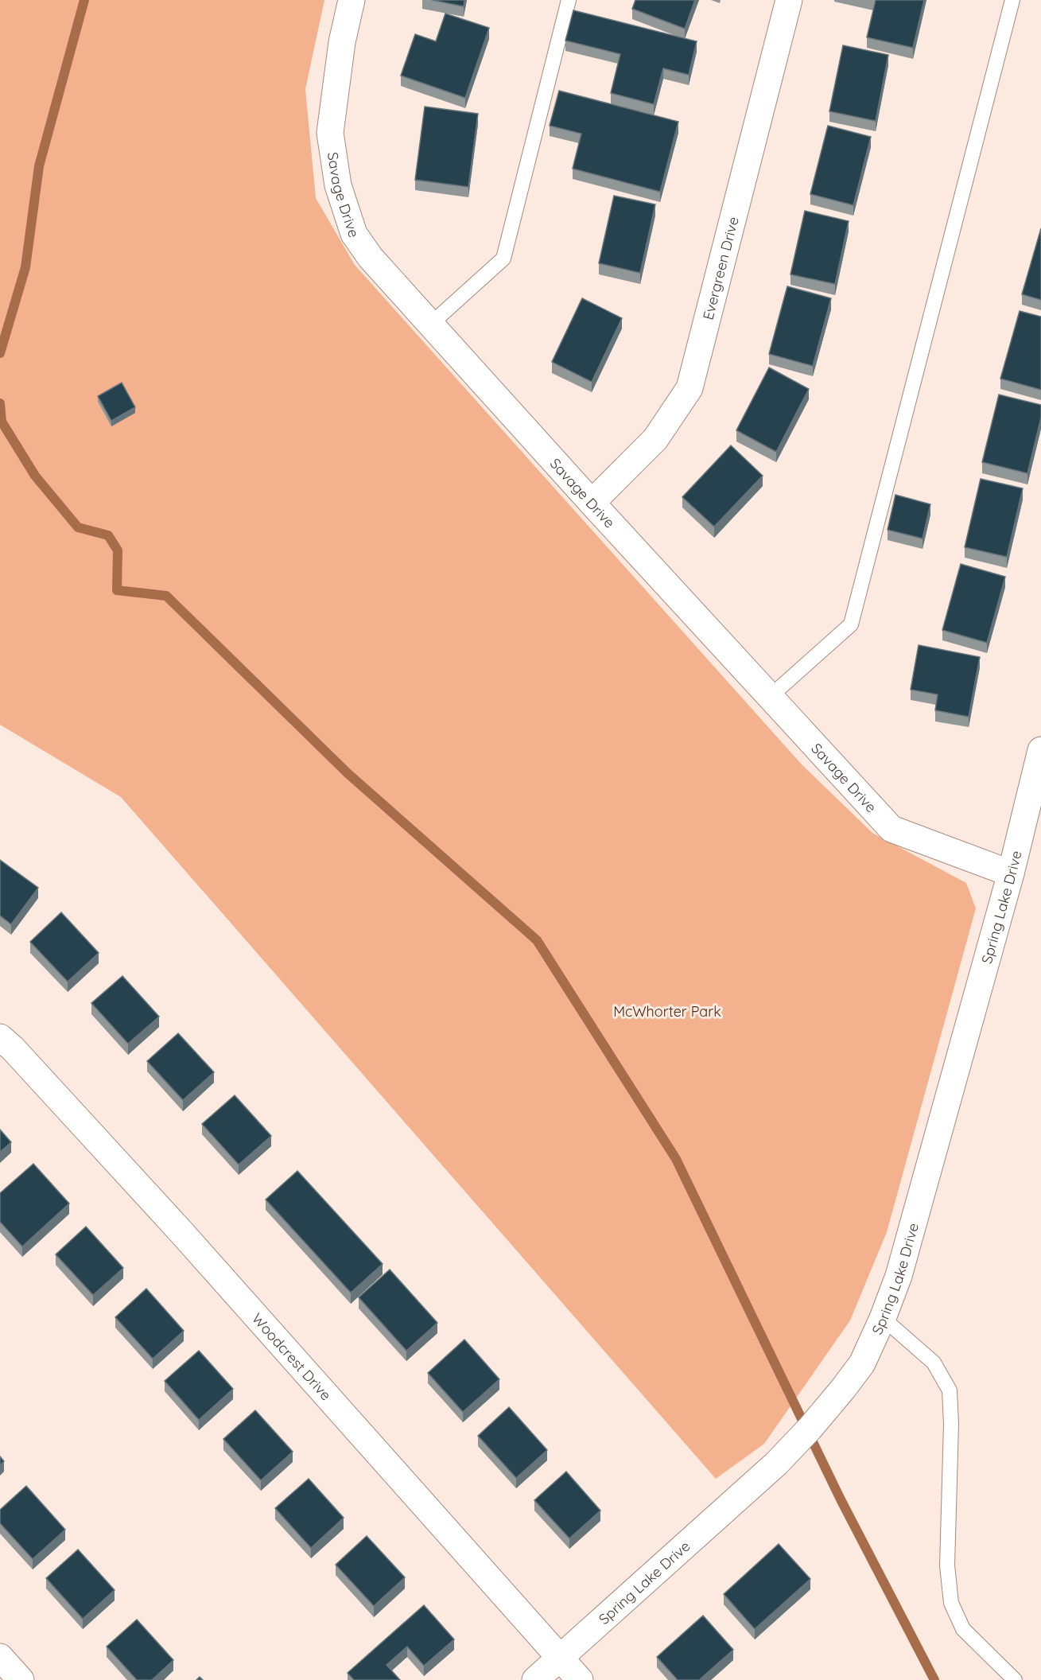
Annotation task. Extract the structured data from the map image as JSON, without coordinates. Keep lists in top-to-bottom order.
{
  "streets": {
    "street": [
      "Savage Drive",
      "Evergreen Drive",
      "Spring Lake Drive",
      "Woodcrest Drive"
    ]
  },
  "crossings": [
    ["Savage Drive", "Evergreen Drive"],
    ["Savage Drive", "Spring Lake Drive"],
    ["Spring Lake Drive", "Woodcrest Drive"]
  ],
  "parks": ["McWhorter Park"]
}
